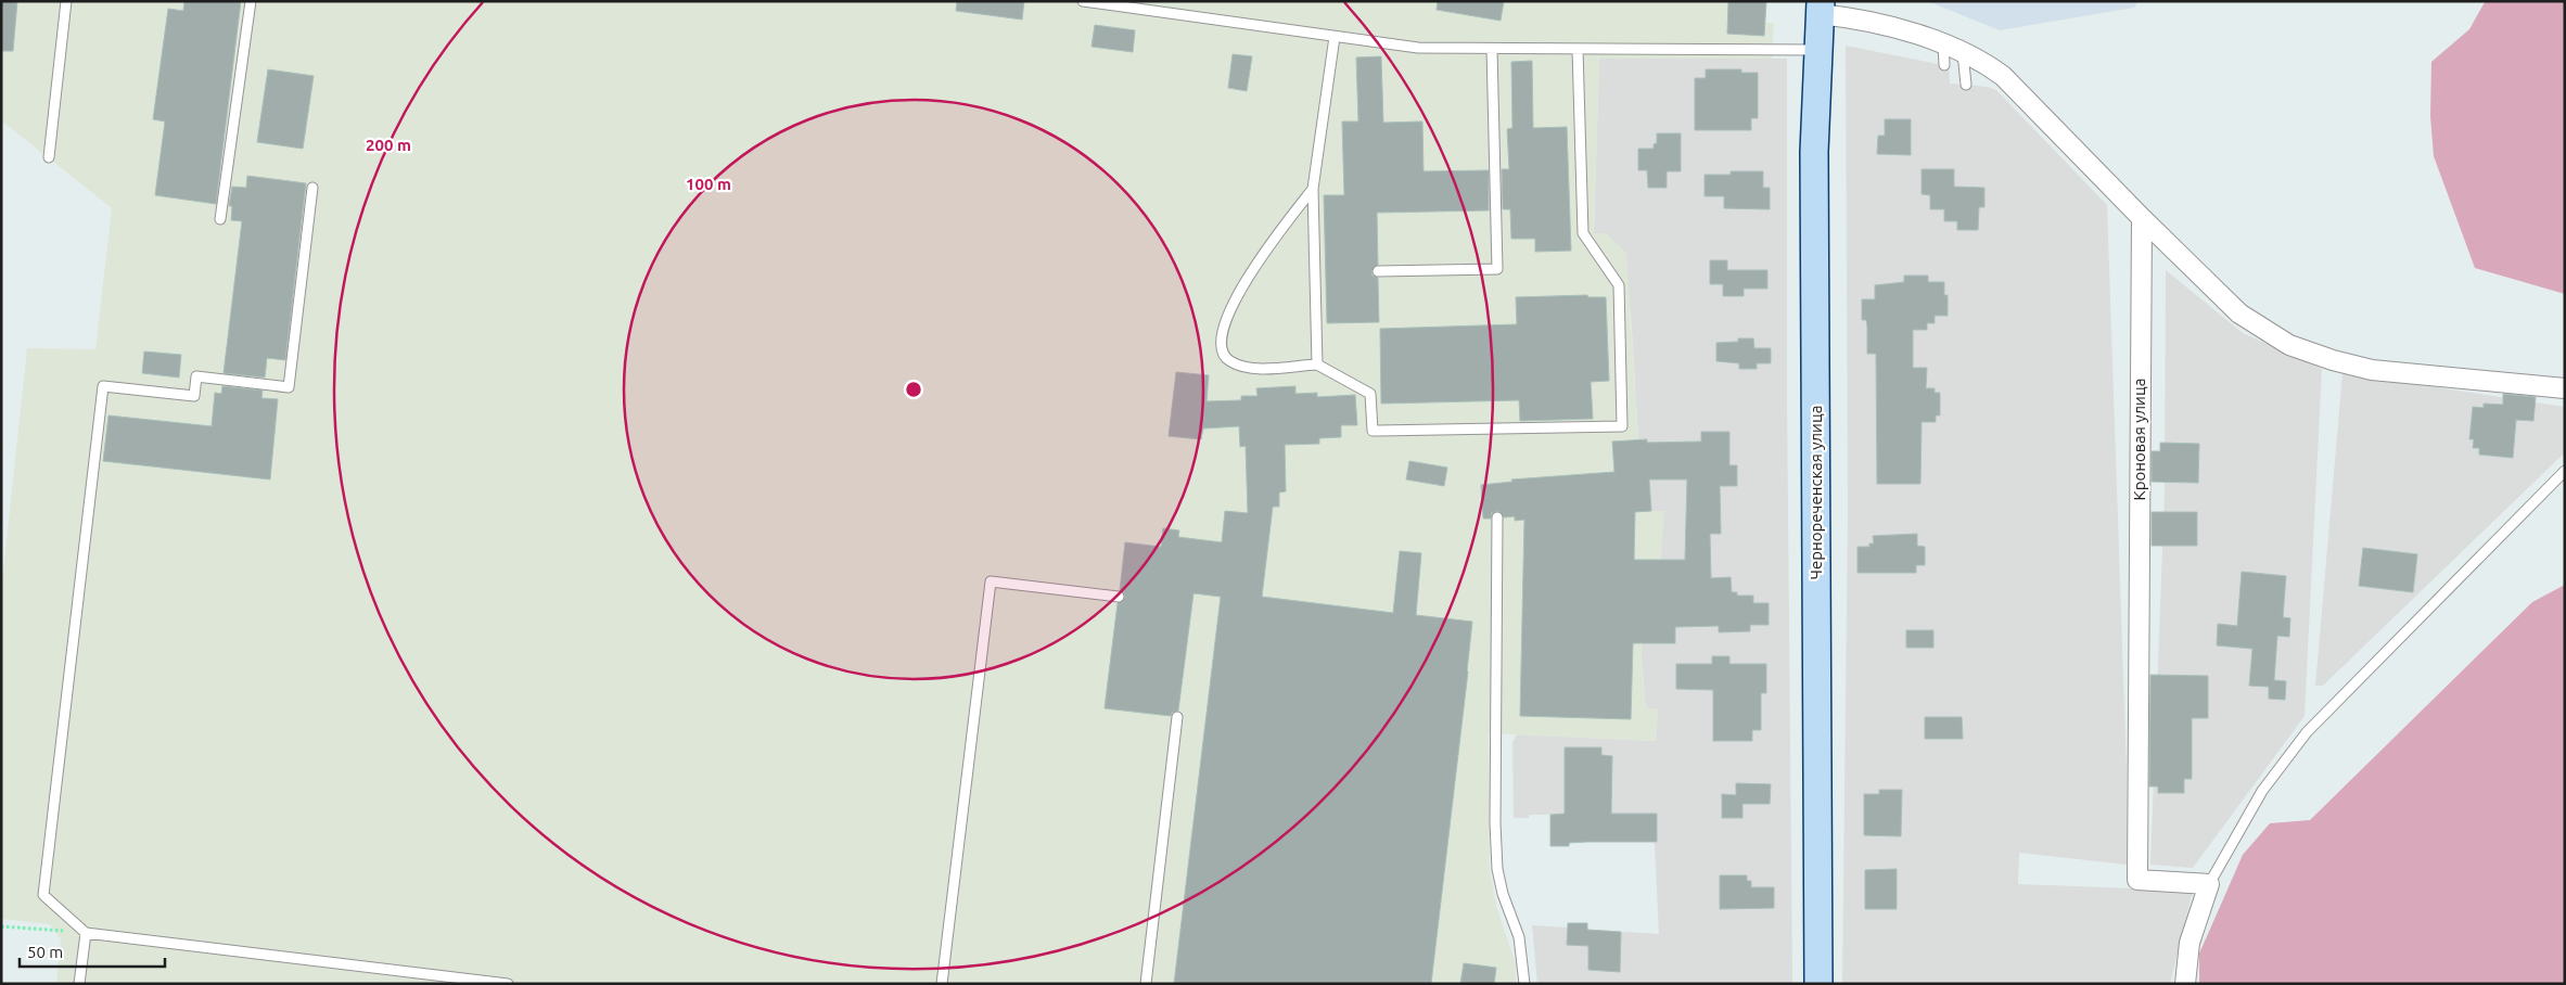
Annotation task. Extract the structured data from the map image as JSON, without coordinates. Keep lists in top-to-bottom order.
{
  "streets": {
    "street": ["Кроновая улица", "Чернореченская улица"]
  },
  "scale_bar": "50 m",
  "rings": ["200 m", "100 m"]
}
